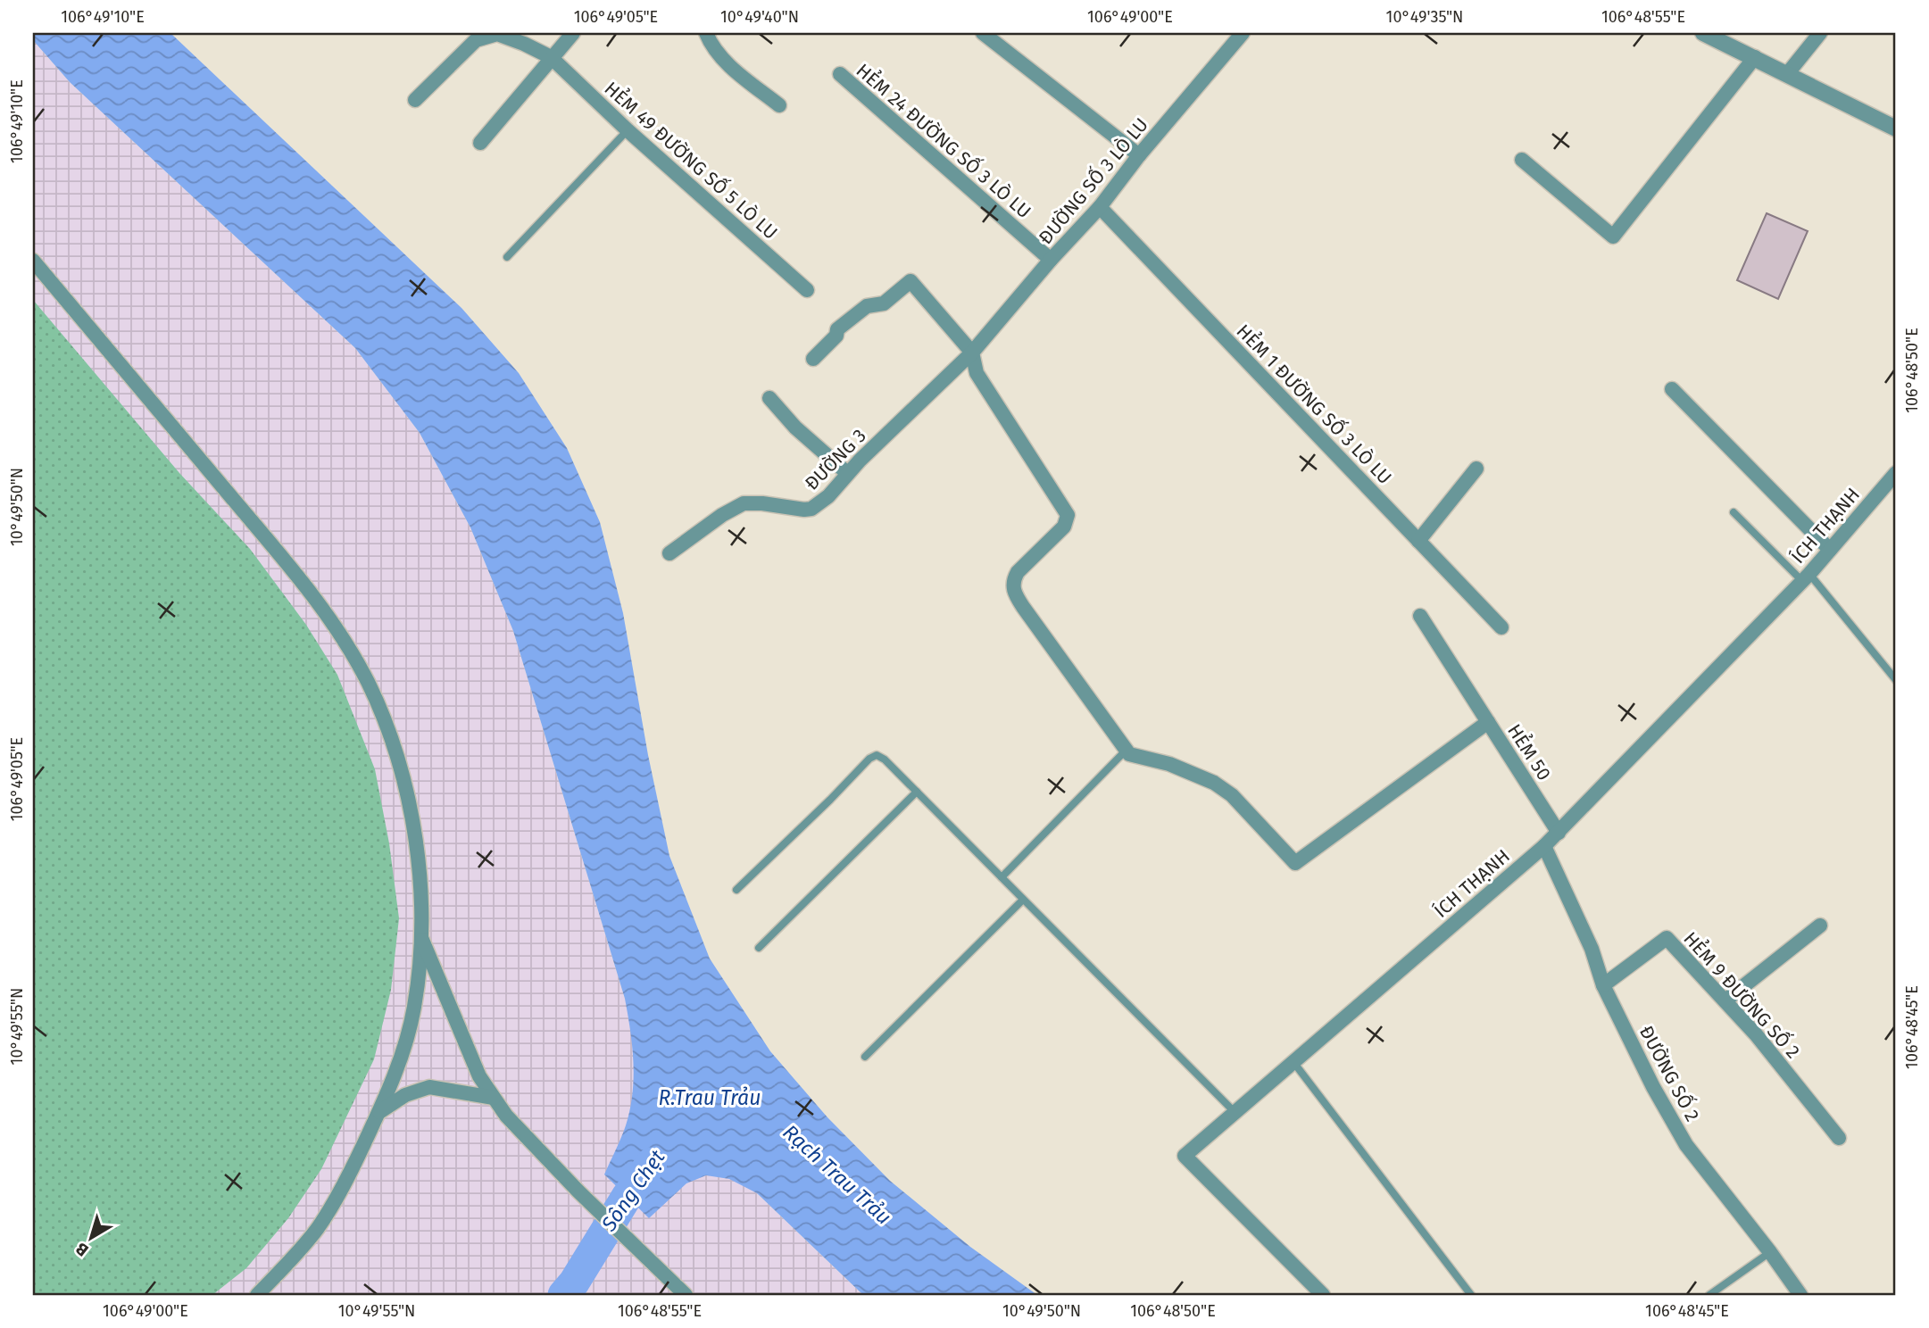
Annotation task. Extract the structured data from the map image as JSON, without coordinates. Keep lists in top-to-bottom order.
{
  "streets": {
    "street": [
      "HẺM 24 ĐƯỜNG SỐ 3 LÒ LU",
      "HẺM 49 ĐƯỜNG SỐ 5 LÒ LU",
      "ĐƯỜNG SỐ 3 LÒ LU",
      "HẺM 1 ĐƯỜNG SỐ 3 LÒ LU",
      "ĐƯỜNG 3",
      "ÍCH THẠNH",
      "HẺM 50",
      "HẺM 9 ĐƯỜNG SỐ 2",
      "ĐƯỜNG SỐ 2"
    ]
  },
  "crossings": [
    ["HẺM 24 ĐƯỜNG SỐ 3 LÒ LU", "ĐƯỜNG SỐ 3 LÒ LU"],
    ["ĐƯỜNG SỐ 3 LÒ LU", "HẺM 1 ĐƯỜNG SỐ 3 LÒ LU"],
    ["ĐƯỜNG SỐ 3 LÒ LU", "ĐƯỜNG 3"],
    ["ÍCH THẠNH", "HẺM 50"],
    ["ÍCH THẠNH", "ĐƯỜNG SỐ 2"],
    ["HẺM 9 ĐƯỜNG SỐ 2", "ĐƯỜNG SỐ 2"]
  ],
  "water": ["R.Trau Trảu", "Rạch Trau Trảu", "Sông Chẹt"],
  "north": "bottom left",
  "coordinates": [
    "106°49'10\"E",
    "106°49'05\"E",
    "10°49'40\"N",
    "106°49'00\"E",
    "10°49'35\"N",
    "106°48'55\"E",
    "106°48'50\"E",
    "10°49'50\"N",
    "10°49'55\"N",
    "106°48'45\"E"
  ]
}
